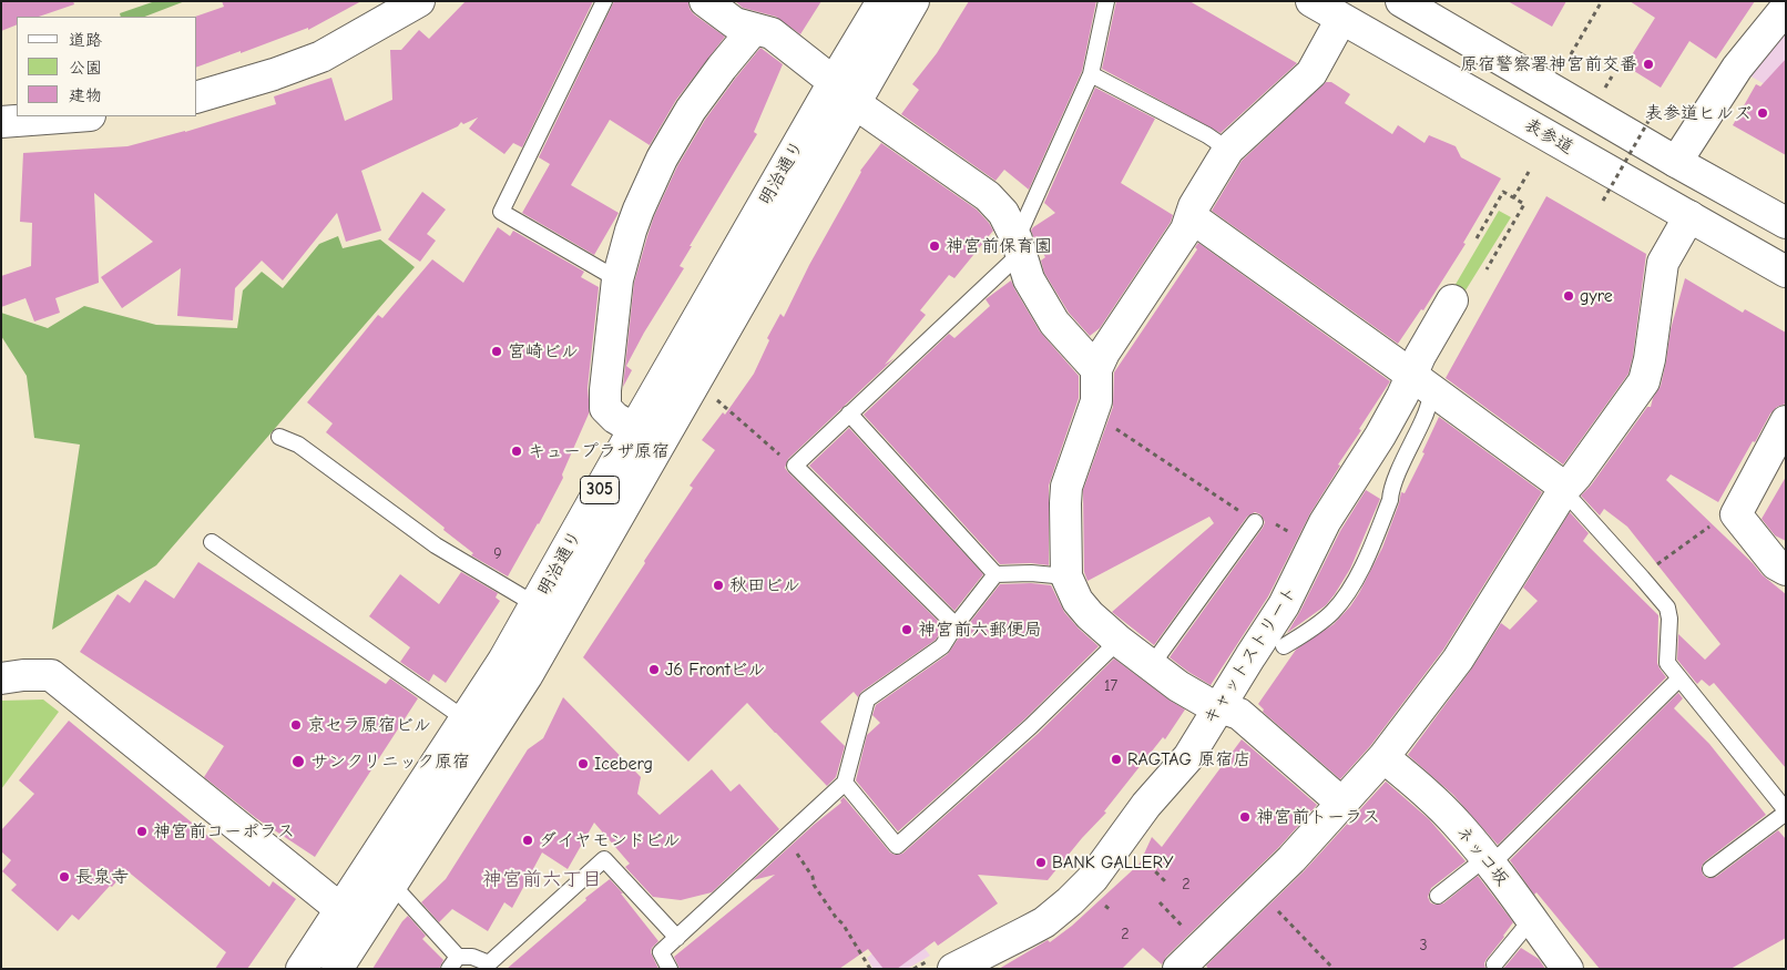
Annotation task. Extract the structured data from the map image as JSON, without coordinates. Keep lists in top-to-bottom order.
{
  "streets": {
    "street": [
      "表参道",
      "明治通り",
      "305",
      "キャットストリート",
      "ネッコ坂"
    ]
  },
  "districts": ["神宮前六丁目"],
  "places": [
    "原宿警察署神宮前交番",
    "表参道ヒルズ",
    "神宮前保育園",
    "gyre",
    "宮崎ビル",
    "キュープラザ原宿",
    "秋田ビル",
    "神宮前六郵便局",
    "J6 Frontビル",
    "京セラ原宿ビル",
    "RAGTAG 原宿店",
    "サンクリニック原宿",
    "Iceberg",
    "神宮前トーラス",
    "神宮前コーポラス",
    "ダイヤモンドビル",
    "BANK GALLERY",
    "長泉寺"
  ],
  "house_numbers": [
    "9",
    "17",
    "2",
    "2",
    "3"
  ],
  "legend": ["道路", "公園", "建物"]
}
